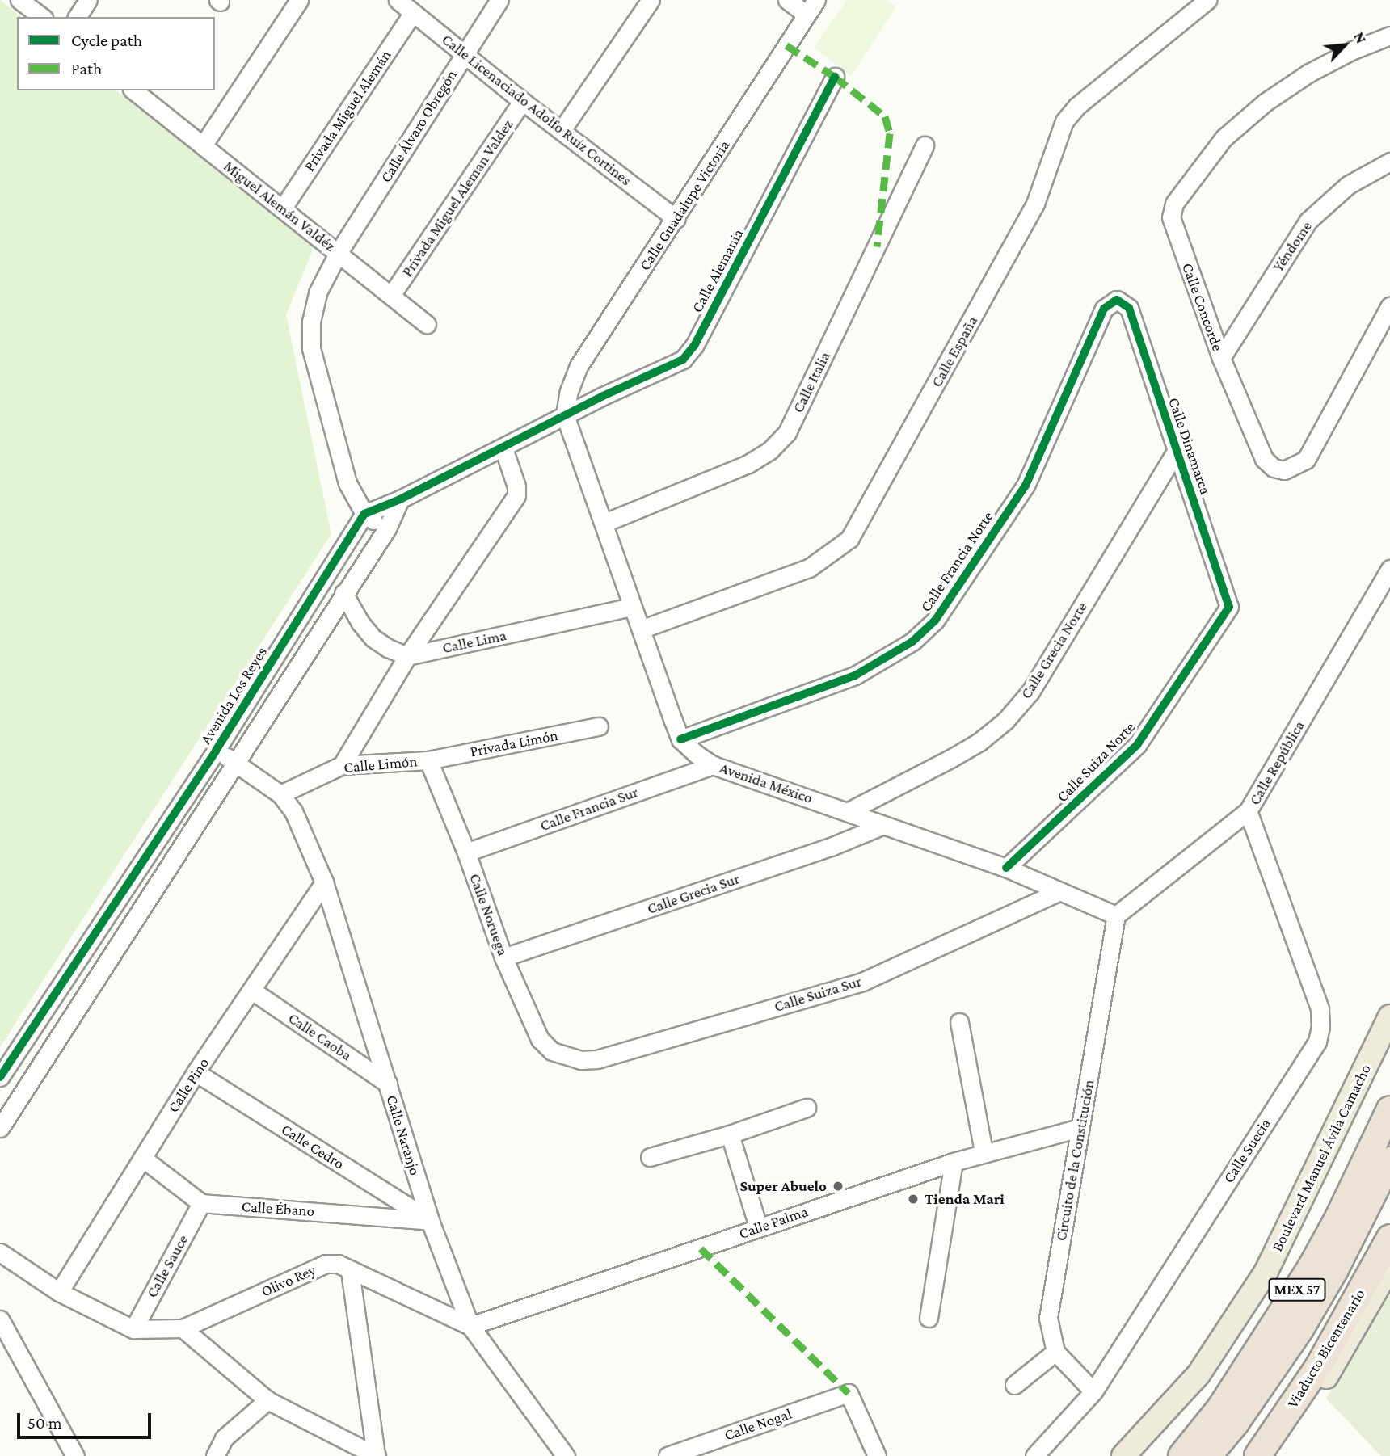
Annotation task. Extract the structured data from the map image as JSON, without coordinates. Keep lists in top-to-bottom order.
{
  "streets": {
    "highway": ["MEX 57", "Viaducto Bicentenario"],
    "main road": ["Boulevard Manuel Ávila Camacho"],
    "street": [
      "Calle Licenaciado Adolfo Ruíz Cortines",
      "Privada Miguel Alemán",
      "Calle Álvaro Obregón",
      "Privada Miguel Aleman Valdez",
      "Calle Guadalupe Victoria",
      "Miguel Alemán Valdéz",
      "Yéndome",
      "Calle Alemania",
      "Calle Concorde",
      "Calle España",
      "Calle Italia",
      "Calle Dinamarca",
      "Calle Francia Norte",
      "Calle Lima",
      "Calle Grecia Norte",
      "Avenida Los Reyes",
      "Privada Limón",
      "Calle Suiza Norte",
      "Calle República",
      "Calle Limón",
      "Avenida México",
      "Calle Francia Sur",
      "Calle Grecia Sur",
      "Calle Noruega",
      "Calle Suiza Sur",
      "Calle Caoba",
      "Calle Pino",
      "Calle Naranjo",
      "Calle Cedro",
      "Calle Suecia",
      "Circuito de la Constitución",
      "Calle Ébano",
      "Calle Palma",
      "Calle Sauce",
      "Olivo Rey",
      "Calle Nogal"
    ]
  },
  "crossings": [
    ["Calle Licenaciado Adolfo Ruíz Cortines", "Privada Miguel Alemán"],
    ["Calle Licenaciado Adolfo Ruíz Cortines", "Calle Álvaro Obregón"],
    ["Calle Licenaciado Adolfo Ruíz Cortines", "Privada Miguel Aleman Valdez"],
    ["Calle Licenaciado Adolfo Ruíz Cortines", "Calle Guadalupe Victoria"],
    ["Privada Miguel Alemán", "Miguel Alemán Valdéz"],
    ["Calle Álvaro Obregón", "Miguel Alemán Valdéz"],
    ["Privada Miguel Aleman Valdez", "Miguel Alemán Valdéz"],
    ["Calle Guadalupe Victoria", "Calle Alemania"],
    ["Calle Guadalupe Victoria", "Avenida México"],
    ["Yéndome", "Calle Concorde"],
    ["Calle Alemania", "Avenida México"],
    ["Calle España", "Avenida México"],
    ["Calle Italia", "Avenida México"],
    ["Calle Dinamarca", "Calle Francia Norte"],
    ["Calle Dinamarca", "Calle Grecia Norte"],
    ["Calle Dinamarca", "Calle Suiza Norte"],
    ["Calle Francia Norte", "Avenida México"],
    ["Calle Lima", "Avenida México"],
    ["Calle Grecia Norte", "Avenida México"],
    ["Privada Limón", "Calle Limón"],
    ["Privada Limón", "Calle Noruega"],
    ["Calle Suiza Norte", "Avenida México"],
    ["Calle República", "Avenida México"],
    ["Calle República", "Calle Suecia"],
    ["Calle República", "Circuito de la Constitución"],
    ["Calle Limón", "Calle Noruega"],
    ["Calle Limón", "Calle Naranjo"],
    ["Avenida México", "Calle Francia Sur"],
    ["Avenida México", "Calle Grecia Sur"],
    ["Avenida México", "Calle Suiza Sur"],
    ["Avenida México", "Circuito de la Constitución"],
    ["Calle Francia Sur", "Calle Noruega"],
    ["Calle Grecia Sur", "Calle Noruega"],
    ["Calle Noruega", "Calle Suiza Sur"],
    ["Calle Caoba", "Calle Pino"],
    ["Calle Caoba", "Calle Naranjo"],
    ["Calle Pino", "Calle Naranjo"],
    ["Calle Pino", "Calle Cedro"],
    ["Calle Naranjo", "Calle Cedro"],
    ["Calle Naranjo", "Calle Ébano"],
    ["Calle Naranjo", "Calle Palma"],
    ["Calle Naranjo", "Olivo Rey"],
    ["Calle Cedro", "Calle Ébano"],
    ["Circuito de la Constitución", "Calle Palma"],
    ["Calle Ébano", "Calle Sauce"],
    ["Calle Palma", "Olivo Rey"],
    ["Calle Sauce", "Olivo Rey"]
  ],
  "places": ["Super Abuelo", "Tienda Mari"],
  "legend": ["Cycle path", "Path"],
  "scale_bar": "50 m",
  "north": "top right"
}
